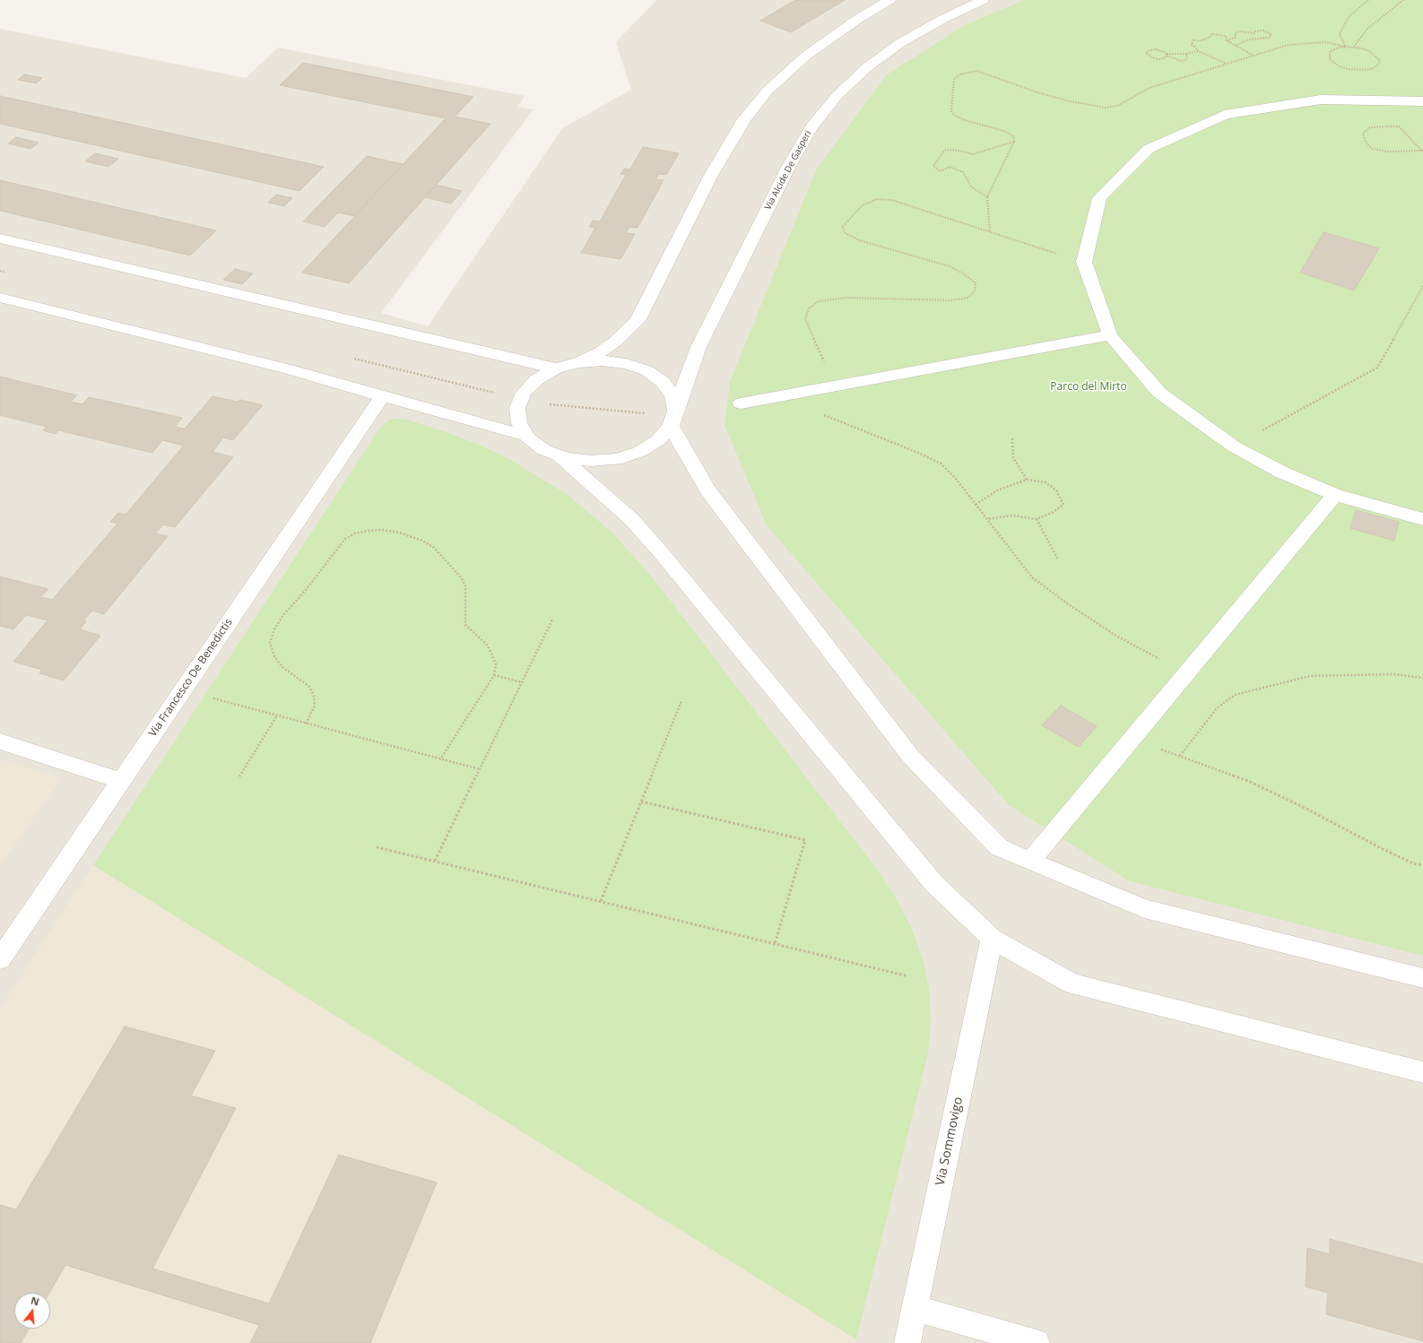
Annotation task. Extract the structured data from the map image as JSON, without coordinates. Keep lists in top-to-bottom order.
{
  "streets": {
    "street": ["Via Alcide De Gasperi", "Via Francesco De Benedictis", "Via Sommovigo"]
  },
  "parks": ["Parco del Mirto"],
  "north": "top"
}
